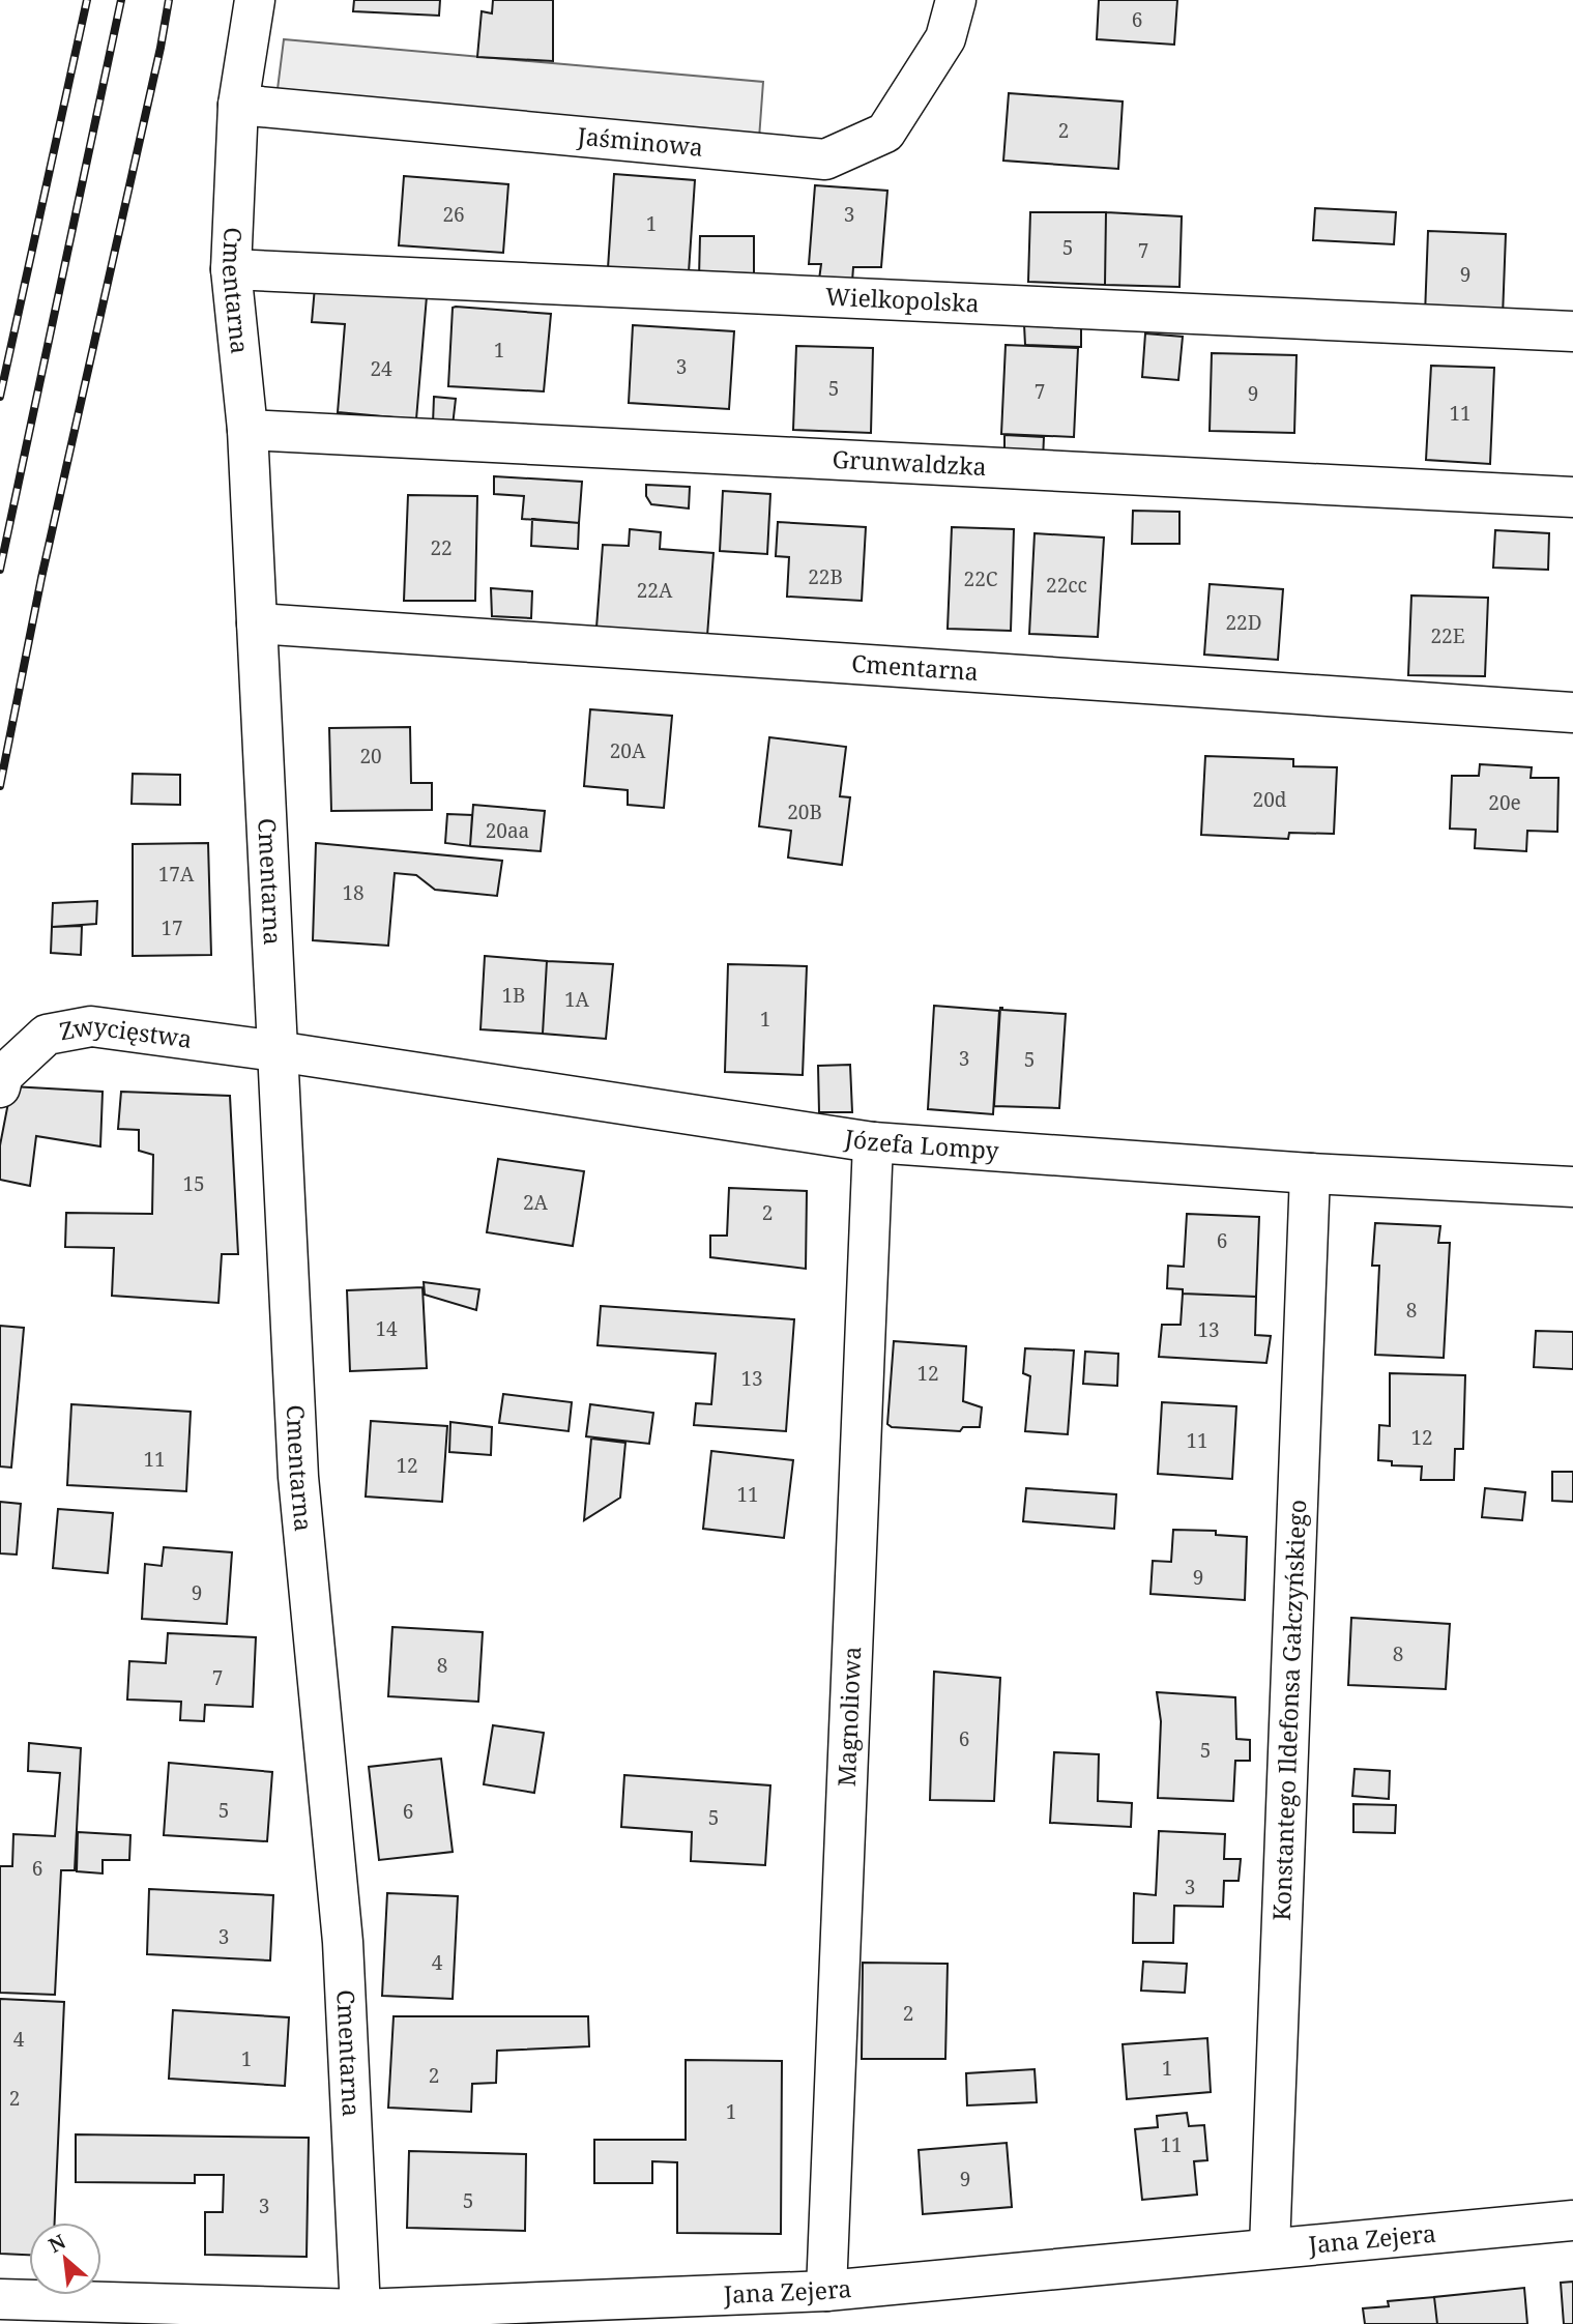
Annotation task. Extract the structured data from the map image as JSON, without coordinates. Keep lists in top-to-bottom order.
{
  "streets": {
    "street": [
      "Jaśminowa",
      "Cmentarna",
      "Wielkopolska",
      "Grunwaldzka",
      "Zwycięstwa",
      "Józefa Lompy",
      "Konstantego Ildefonsa Gałczyńskiego",
      "Magnoliowa",
      "Jana Zejera"
    ]
  },
  "crossings": [
    ["Jaśminowa", "Cmentarna"],
    ["Cmentarna", "Wielkopolska"],
    ["Cmentarna", "Grunwaldzka"],
    ["Cmentarna", "Zwycięstwa"],
    ["Cmentarna", "Józefa Lompy"],
    ["Cmentarna", "Jana Zejera"],
    ["Zwycięstwa", "Józefa Lompy"],
    ["Józefa Lompy", "Konstantego Ildefonsa Gałczyńskiego"],
    ["Józefa Lompy", "Magnoliowa"],
    ["Konstantego Ildefonsa Gałczyńskiego", "Jana Zejera"],
    ["Magnoliowa", "Jana Zejera"]
  ],
  "house_numbers": [
    "6",
    "2",
    "26",
    "3",
    "1",
    "5",
    "7",
    "9",
    "1",
    "3",
    "24",
    "5",
    "7",
    "9",
    "11",
    "22",
    "22B",
    "22C",
    "22cc",
    "22A",
    "22D",
    "22E",
    "20A",
    "20",
    "20d",
    "20e",
    "20B",
    "20aa",
    "17A",
    "18",
    "17",
    "1B",
    "1A",
    "1",
    "3",
    "5",
    "15",
    "2A",
    "2",
    "6",
    "8",
    "14",
    "13",
    "12",
    "13",
    "12",
    "11",
    "11",
    "12",
    "11",
    "9",
    "9",
    "8",
    "8",
    "7",
    "6",
    "5",
    "5",
    "6",
    "5",
    "6",
    "3",
    "3",
    "4",
    "2",
    "4",
    "1",
    "1",
    "2",
    "2",
    "1",
    "11",
    "9",
    "5",
    "3"
  ],
  "north": "top left"
}
